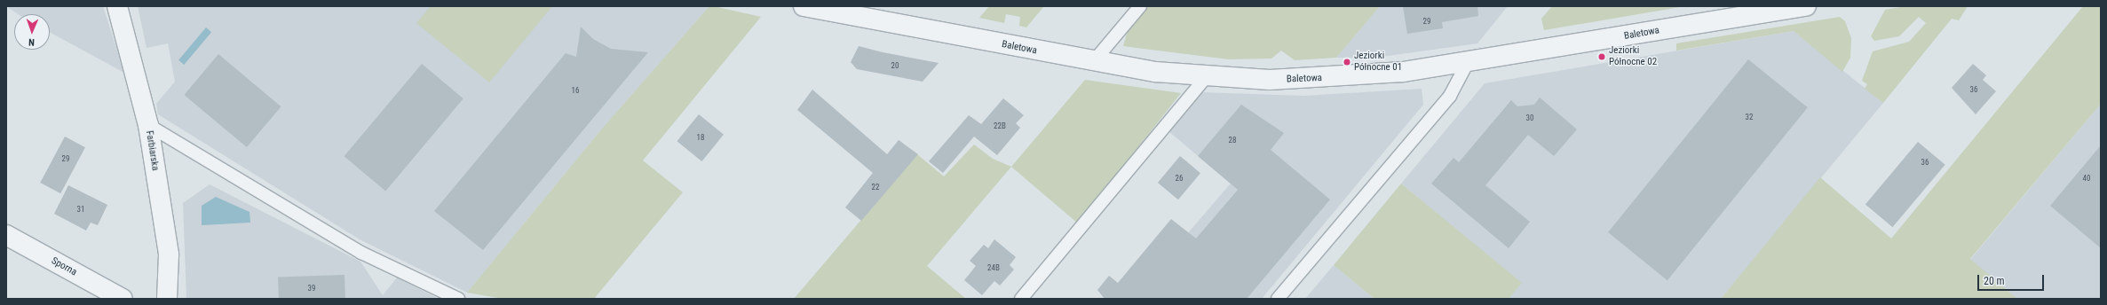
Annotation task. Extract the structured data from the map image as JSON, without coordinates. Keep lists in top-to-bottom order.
{
  "streets": {
    "street": ["Baletowa", "Farbiarska", "Sporna"]
  },
  "places": ["Jeziorki Północne 02", "Jeziorki Północne 01"],
  "house_numbers": [
    "29",
    "20",
    "36",
    "16",
    "32",
    "30",
    "22B",
    "18",
    "28",
    "29",
    "36",
    "26",
    "40",
    "22",
    "31",
    "24B",
    "39"
  ],
  "scale_bar": "20 m",
  "north": "bottom"
}
